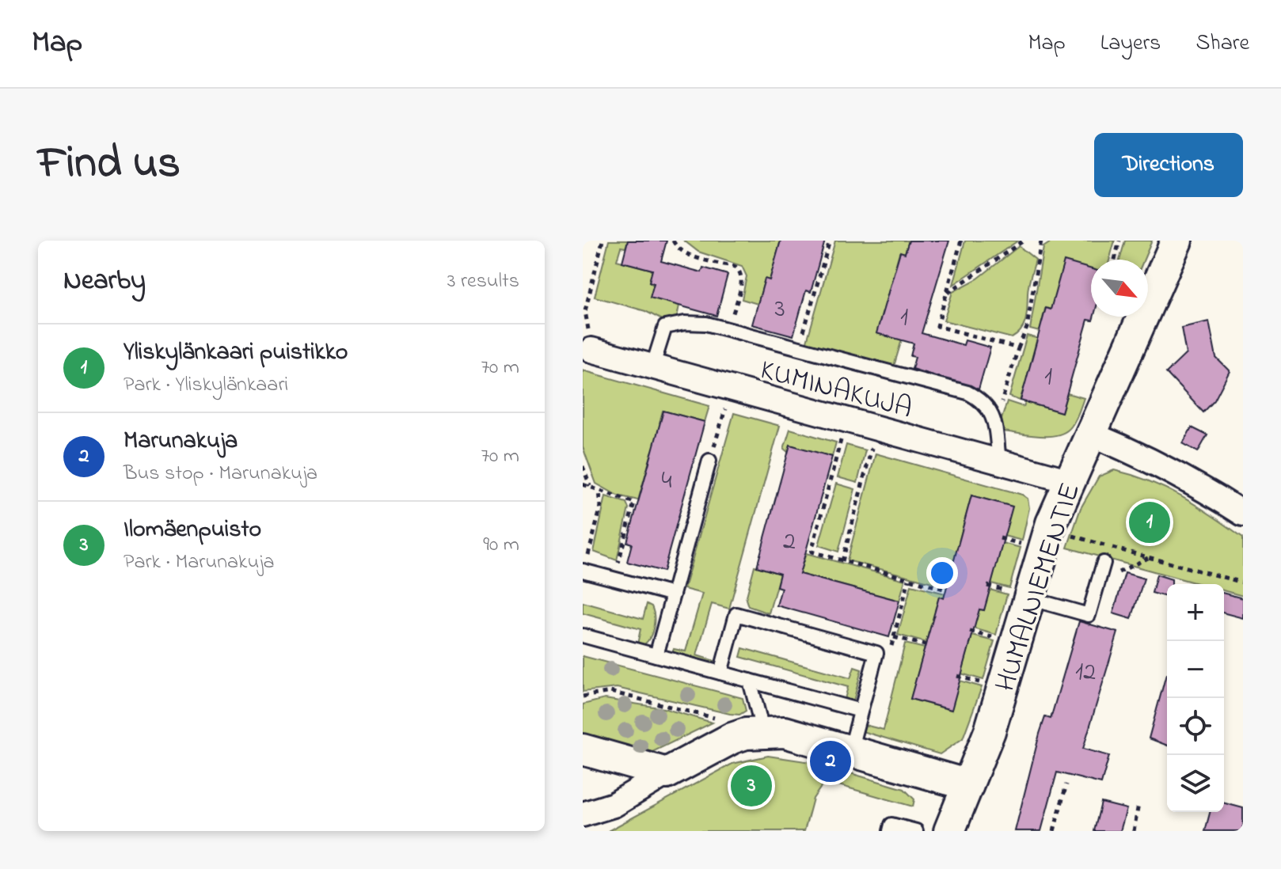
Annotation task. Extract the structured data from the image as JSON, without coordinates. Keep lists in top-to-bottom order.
{
  "streets": {
    "street": ["KUMINAKUJA", "HUMALNIEMENTIE"]
  },
  "crossings": [
    ["KUMINAKUJA", "HUMALNIEMENTIE"]
  ],
  "house_numbers": [
    "3",
    "1",
    "1",
    "4",
    "2",
    "12"
  ],
  "north": "bottom right",
  "page": {
    "header": "Map",
    "nav": ["Map", "Layers", "Share"],
    "title": "Find us",
    "buttons": "Directions",
    "heading": ["Nearby", "3 results"],
    "list": [
      {
        "mark": "1",
        "name": "Yliskylänkaari puistikko",
        "note": "Park · Yliskylänkaari",
        "value": "70 m"
      },
      {
        "mark": "2",
        "name": "Marunakuja",
        "note": "Bus stop · Marunakuja",
        "value": "70 m"
      },
      {
        "mark": "3",
        "name": "Ilomäenpuisto",
        "note": "Park · Marunakuja",
        "value": "90 m"
      }
    ],
    "pins": ["1", "2", "3"],
    "map_buttons": ["+", "−"]
  }
}
